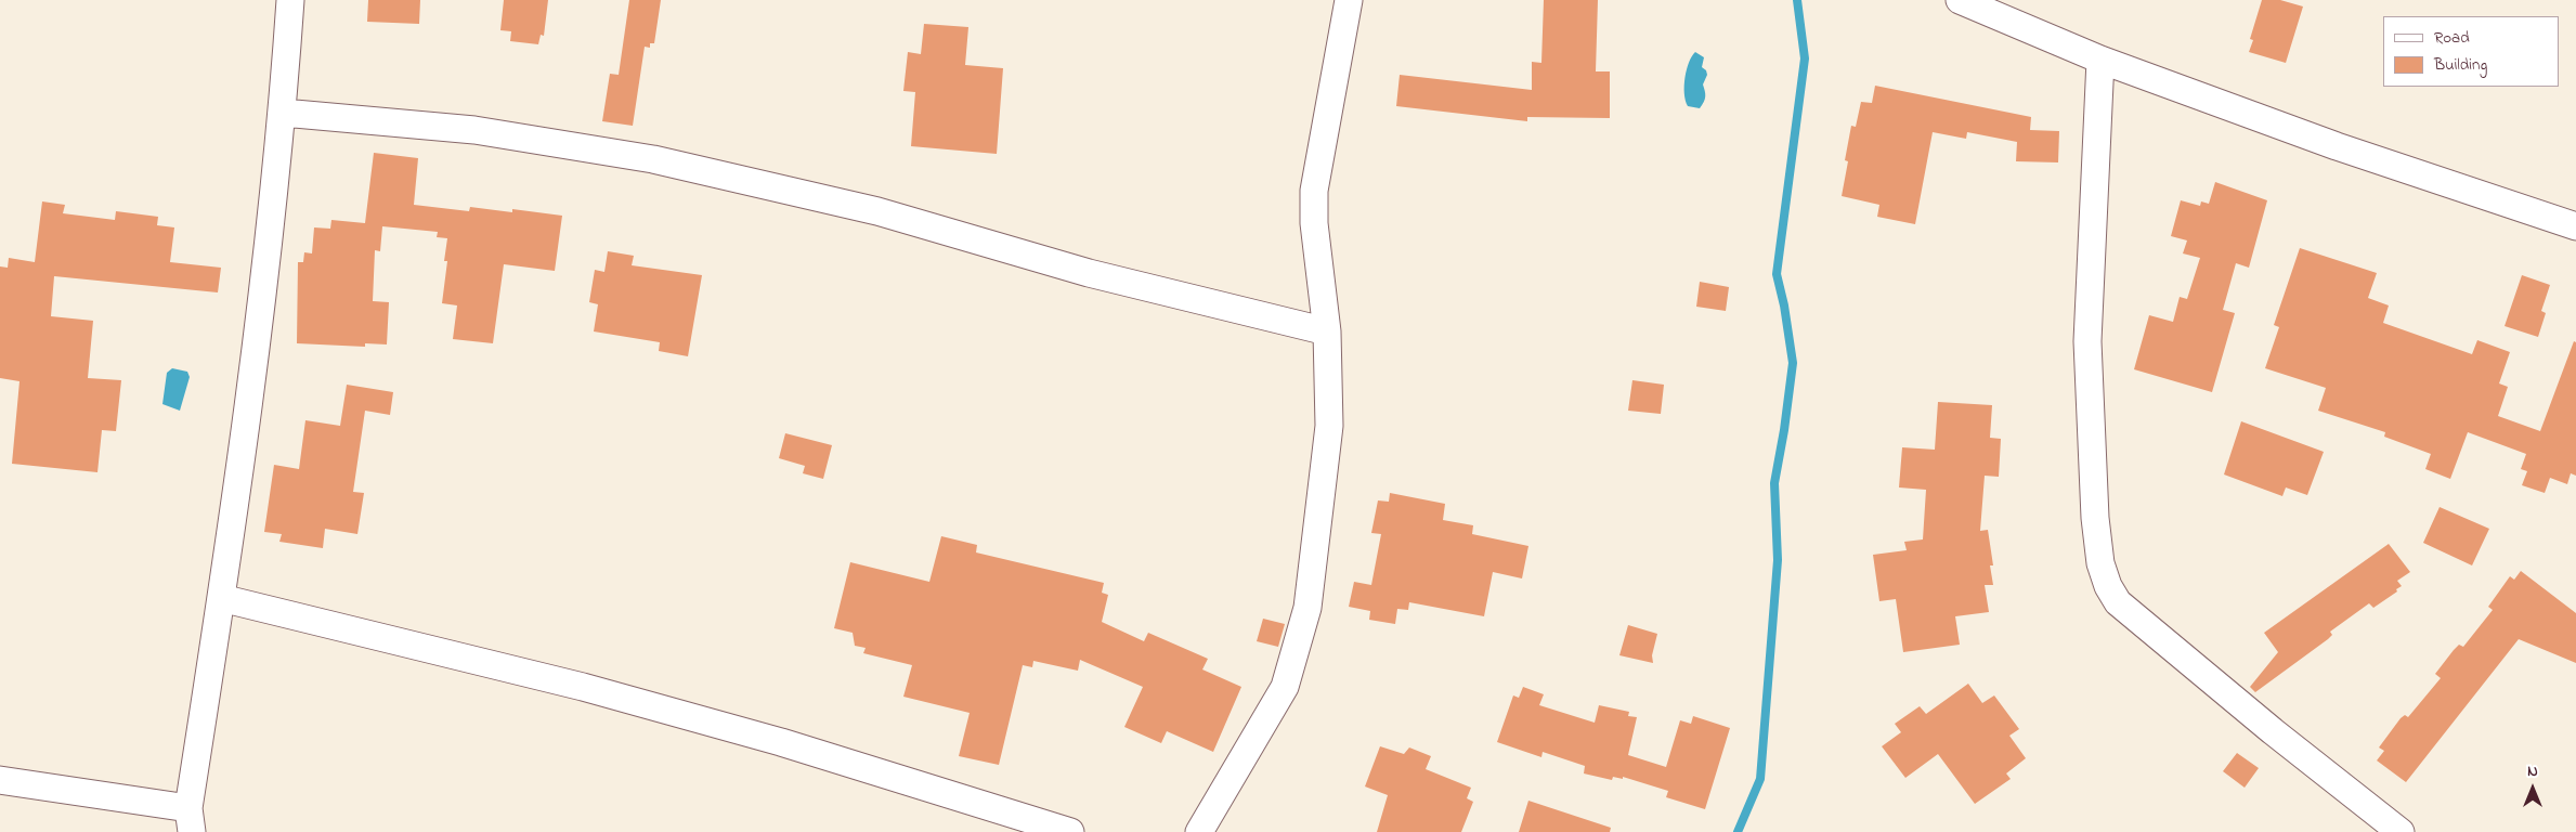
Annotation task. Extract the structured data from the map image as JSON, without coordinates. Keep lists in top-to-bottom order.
{
  "legend": ["Road", "Building"],
  "north": "top"
}
